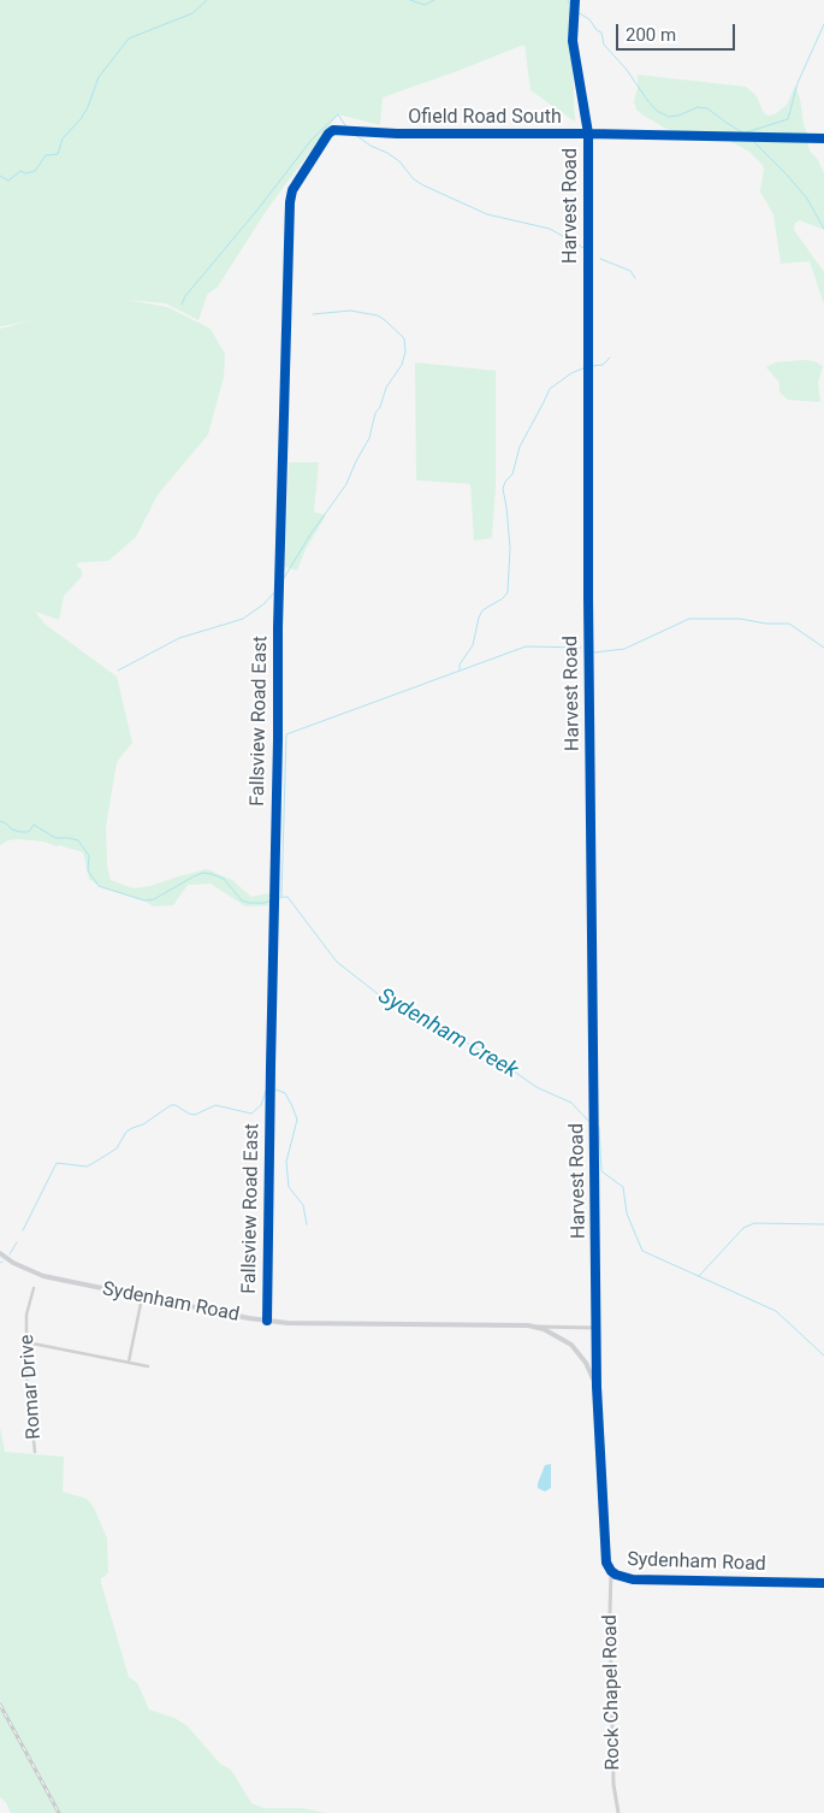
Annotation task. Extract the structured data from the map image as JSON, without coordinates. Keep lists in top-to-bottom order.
{
  "streets": {
    "main road": ["Sydenham Road"],
    "street": [
      "Ofield Road South",
      "Harvest Road",
      "Fallsview Road East",
      "Romar Drive",
      "Rock Chapel Road"
    ]
  },
  "crossings": [
    ["Ofield Road South", "Harvest Road"],
    ["Ofield Road South", "Fallsview Road East"],
    ["Harvest Road", "Sydenham Road"],
    ["Fallsview Road East", "Sydenham Road"],
    ["Sydenham Road", "Rock Chapel Road"]
  ],
  "water": ["Sydenham Creek"],
  "scale_bar": "200 m"
}
